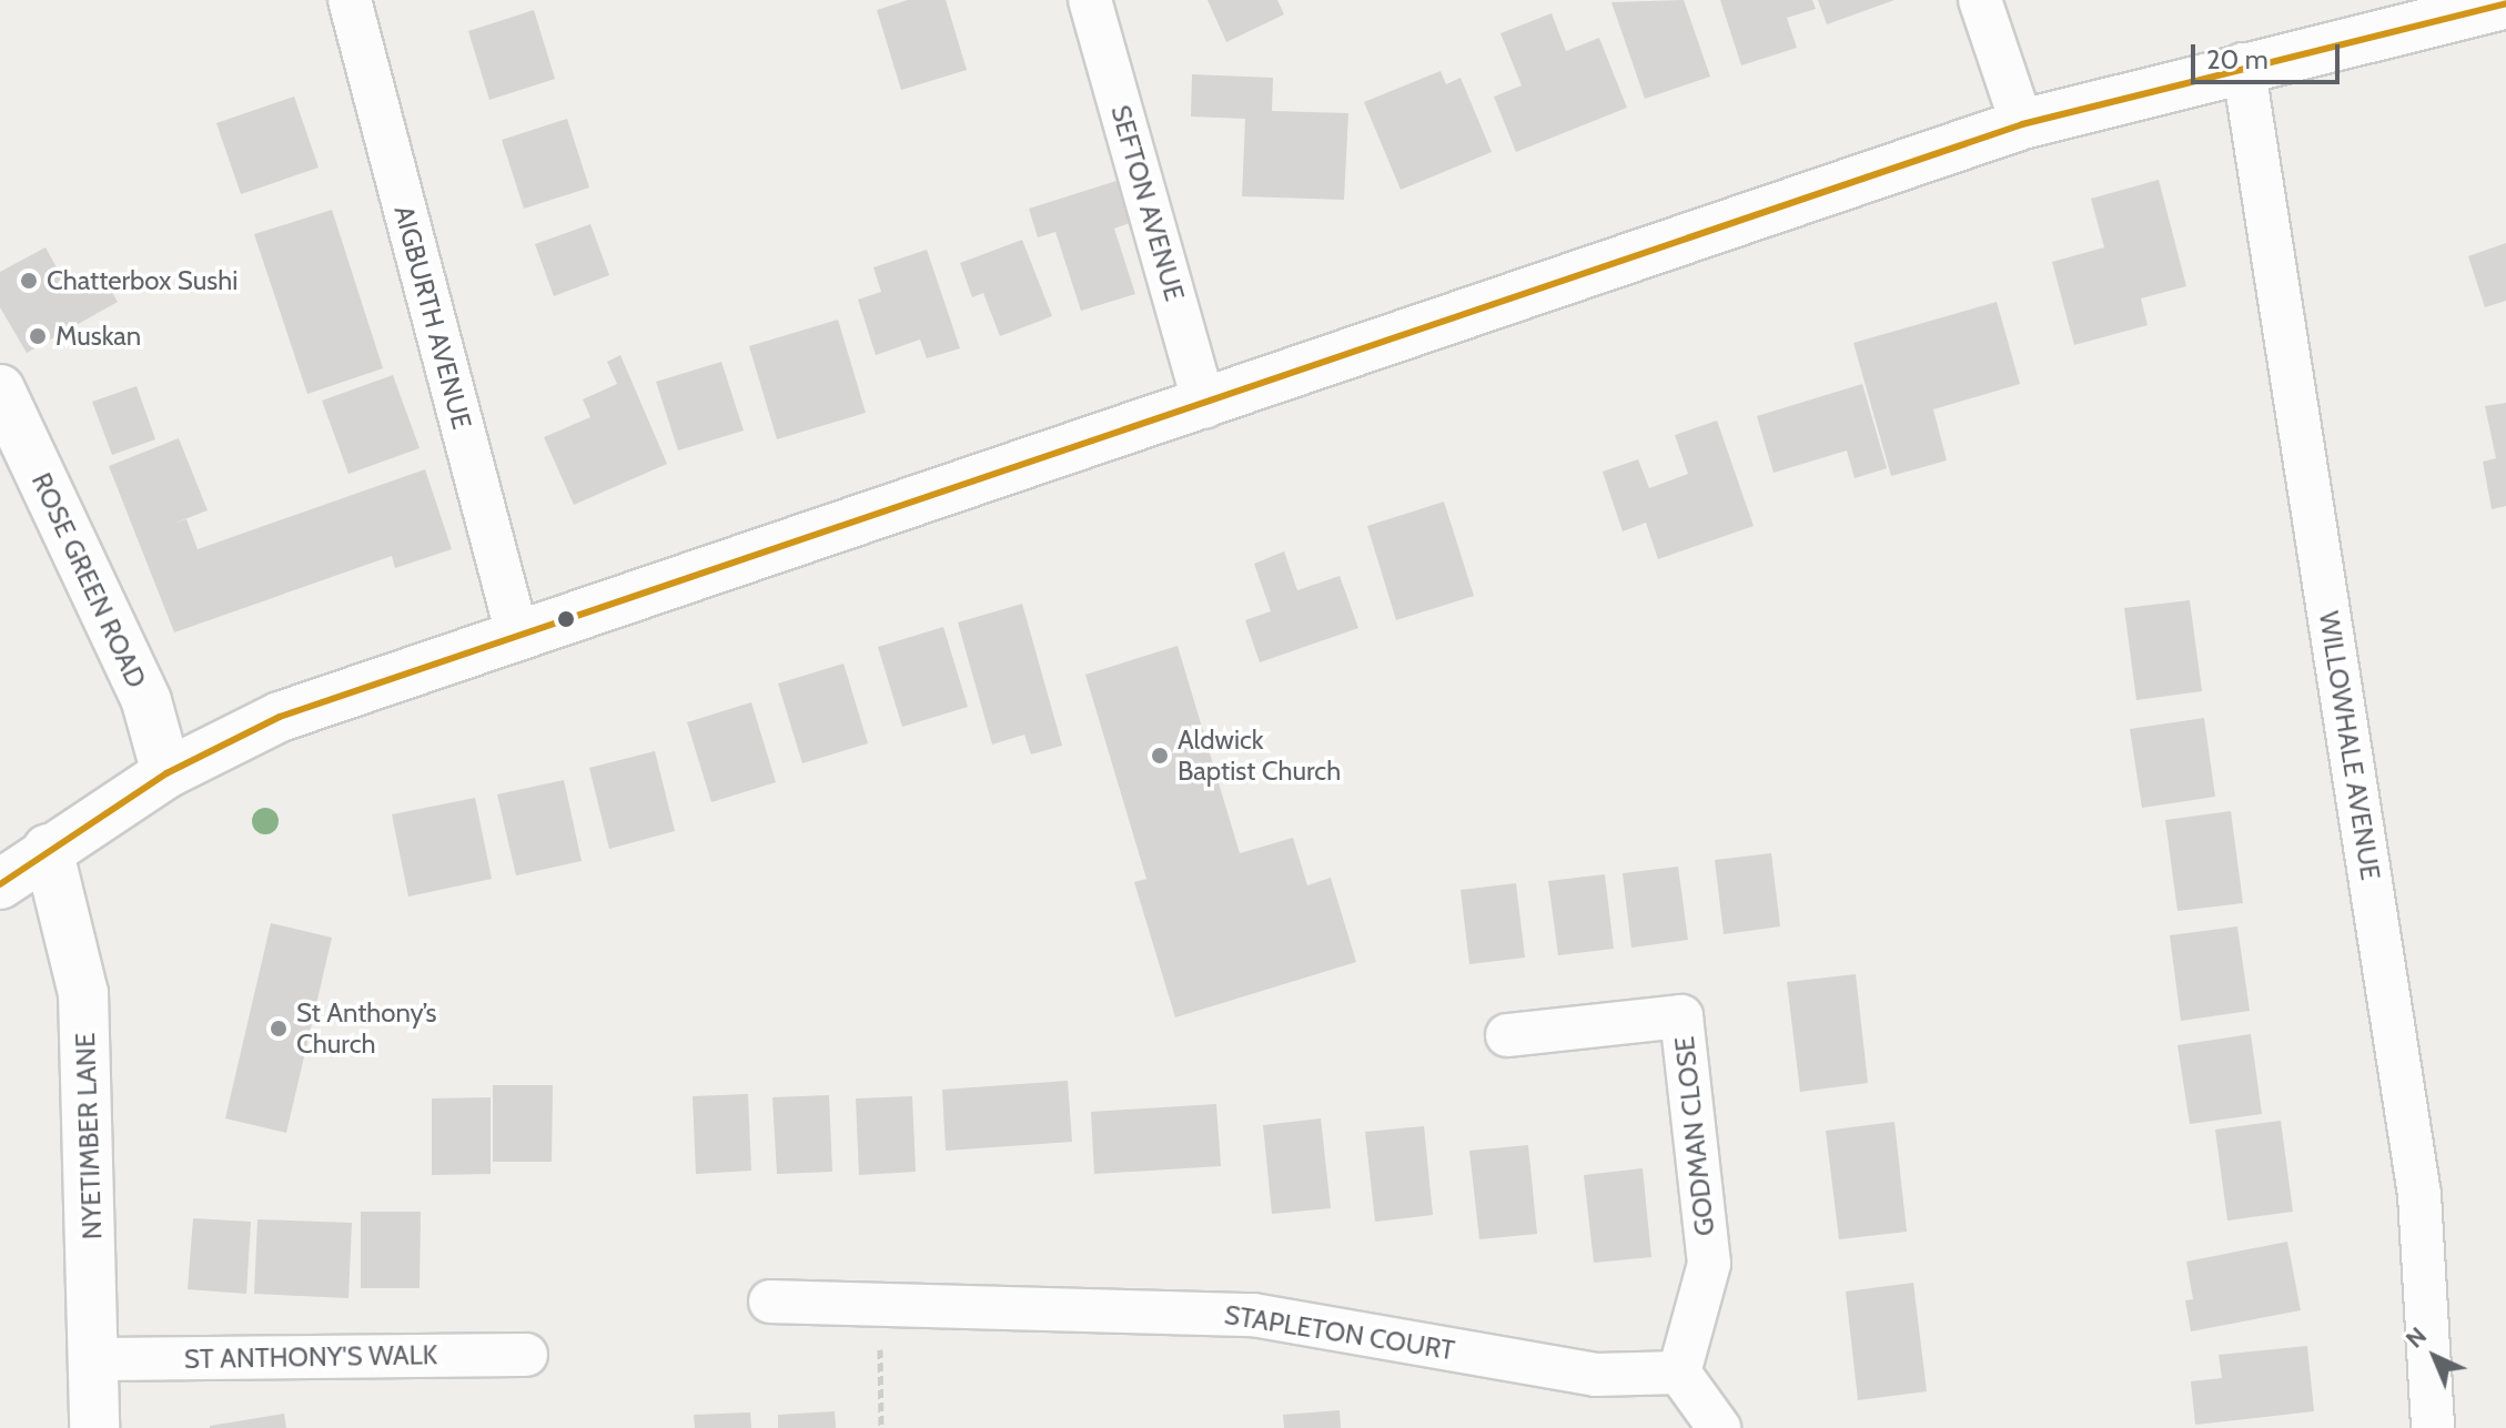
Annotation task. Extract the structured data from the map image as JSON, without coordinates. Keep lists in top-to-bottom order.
{
  "streets": {
    "street": [
      "SEFTON AVENUE",
      "AIGBURTH AVENUE",
      "ROSE GREEN ROAD",
      "WILLOWHALE AVENUE",
      "NYETIMBER LANE",
      "GODMAN CLOSE",
      "STAPLETON COURT",
      "ST ANTHONY'S WALK"
    ]
  },
  "crossings": [
    ["NYETIMBER LANE", "ST ANTHONY'S WALK"],
    ["GODMAN CLOSE", "STAPLETON COURT"]
  ],
  "places": [
    "Chatterbox Sushi",
    "Muskan",
    "Aldwick Baptist Church",
    "St Anthony’s Church"
  ],
  "scale_bar": "20 m",
  "north": "top left"
}
